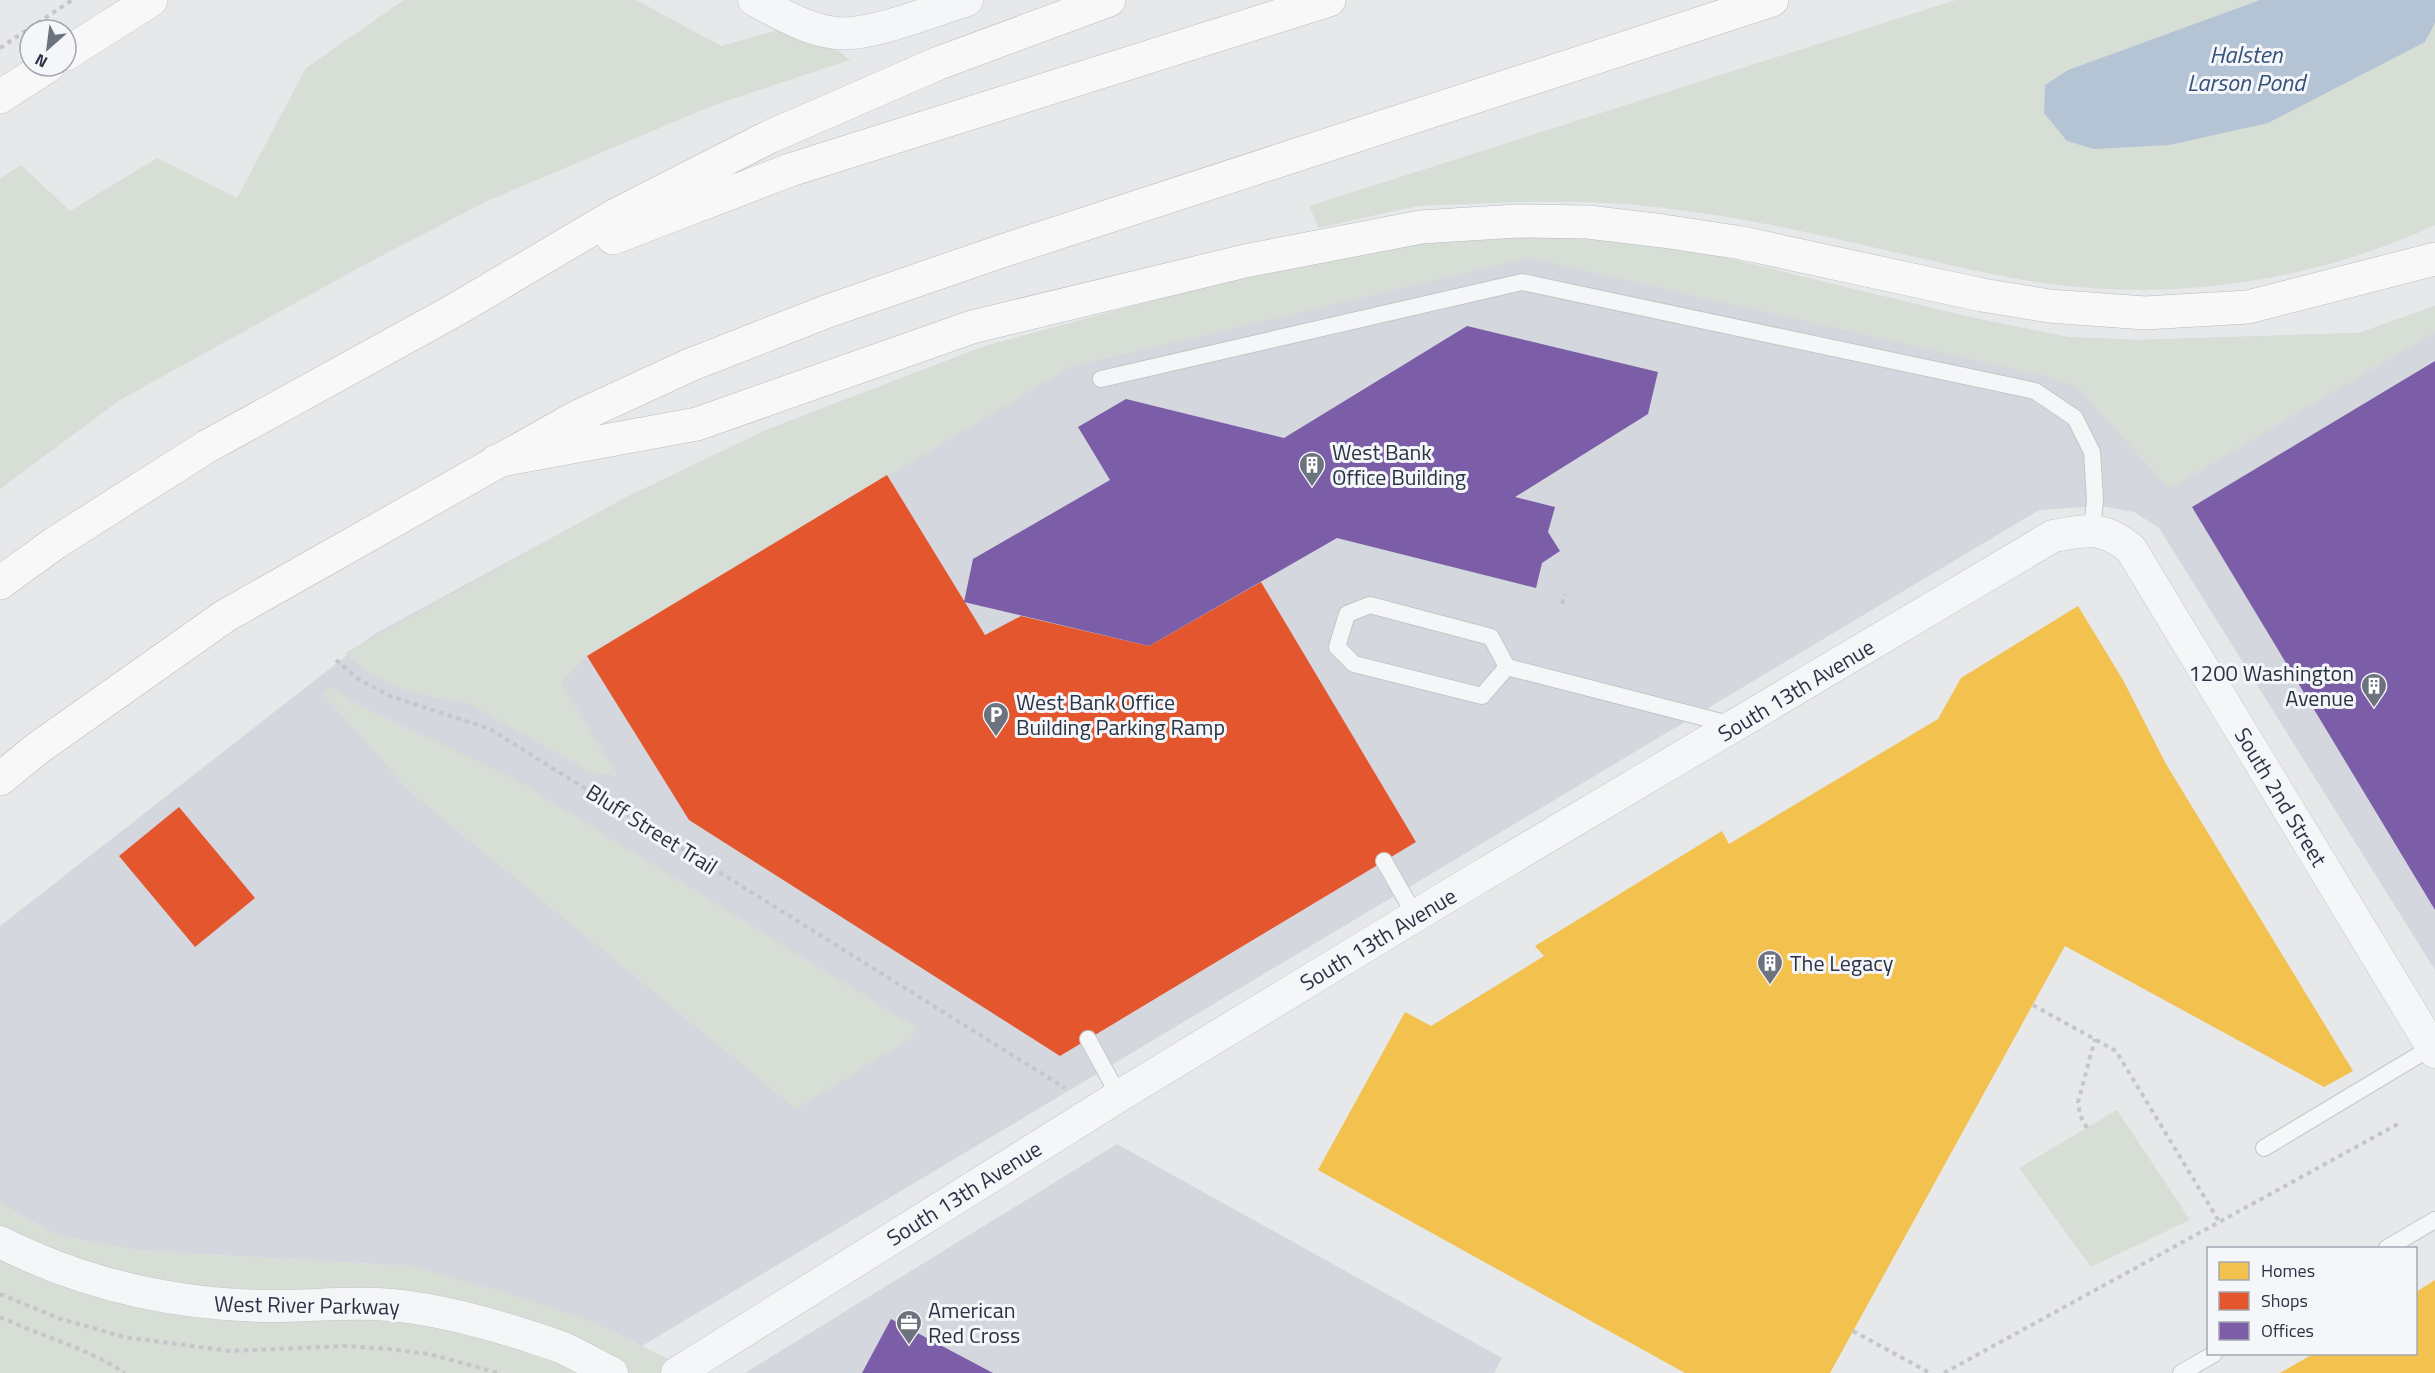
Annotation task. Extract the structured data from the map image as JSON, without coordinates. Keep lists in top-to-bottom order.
{
  "streets": {
    "street": ["South 13th Avenue", "South 2nd Street", "West River Parkway"],
    "path": ["Bluff Street Trail"]
  },
  "crossings": [
    ["South 13th Avenue", "South 2nd Street"],
    ["South 13th Avenue", "Bluff Street Trail"]
  ],
  "water": ["Halsten Larson Pond"],
  "places": {
    "building": ["West Bank Office Building", "1200 Washington Avenue", "The Legacy"],
    "parking": ["West Bank Office Building Parking Ramp"],
    "office": ["American Red Cross"]
  },
  "legend": ["Homes", "Shops", "Offices"],
  "north": "bottom left"
}
